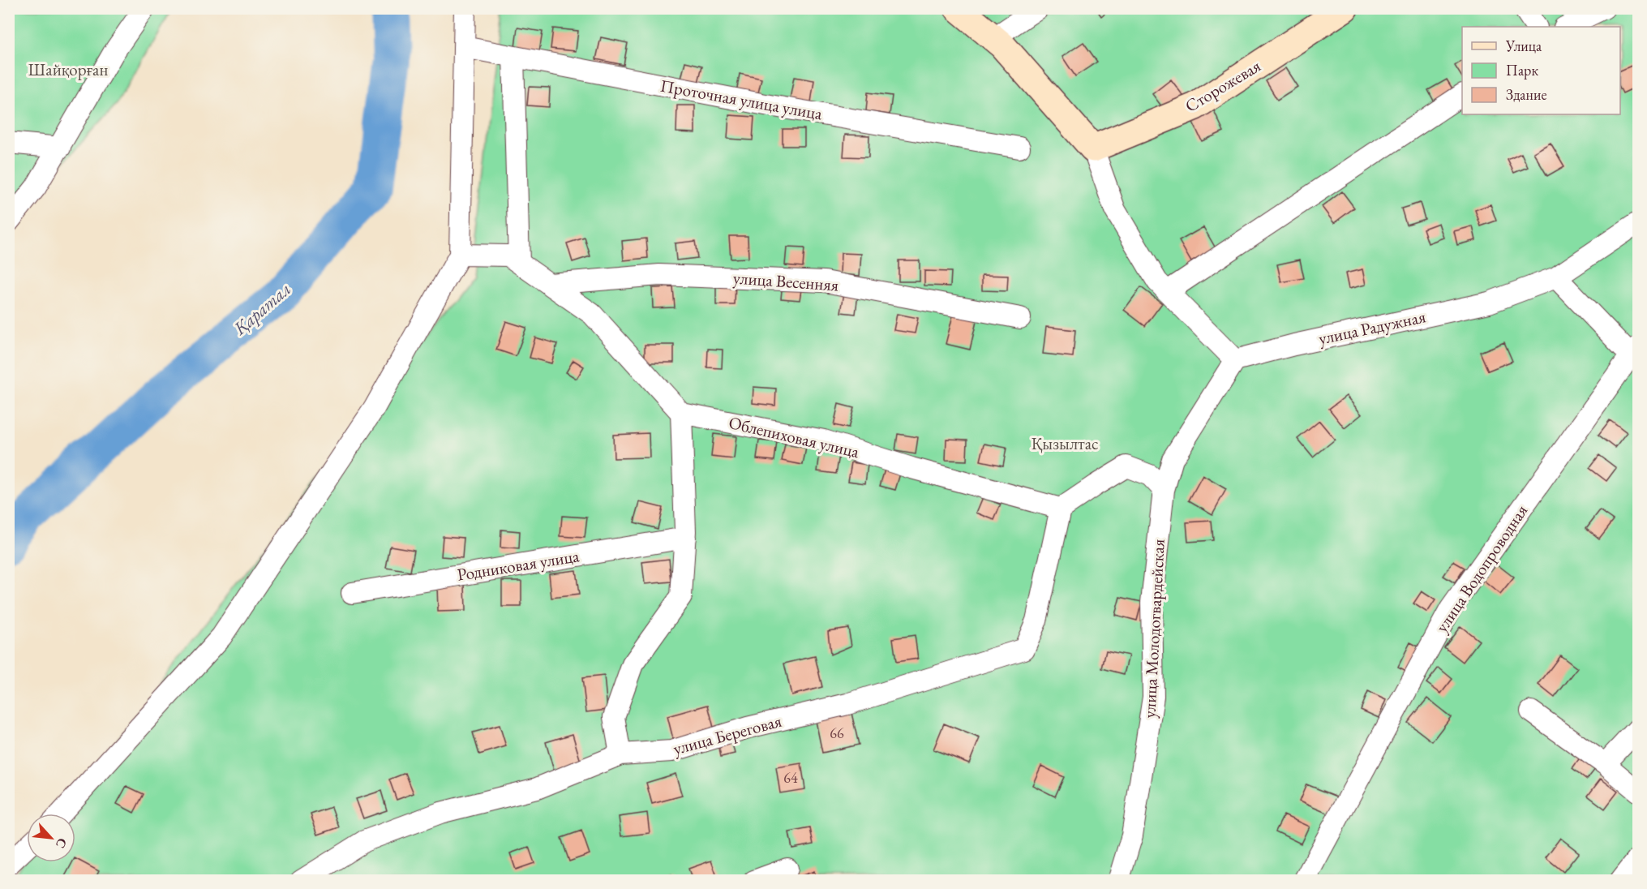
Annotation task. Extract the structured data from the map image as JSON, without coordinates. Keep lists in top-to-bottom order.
{
  "streets": {
    "street": [
      "Сторожевая",
      "Проточная улица улица",
      "улица Весенняя",
      "улица Радужная",
      "Облепиховая улица",
      "Родниковая улица",
      "улица Водопроводная",
      "улица Молодогвардейская",
      "улица Береговая"
    ]
  },
  "crossings": [
    ["Облепиховая улица", "улица Береговая"]
  ],
  "water": ["Қаратал"],
  "parks": ["Шайқорған", "Қызылтас"],
  "house_numbers": ["66", "64"],
  "legend": ["Улица", "Парк", "Здание"],
  "north": "bottom right"
}
